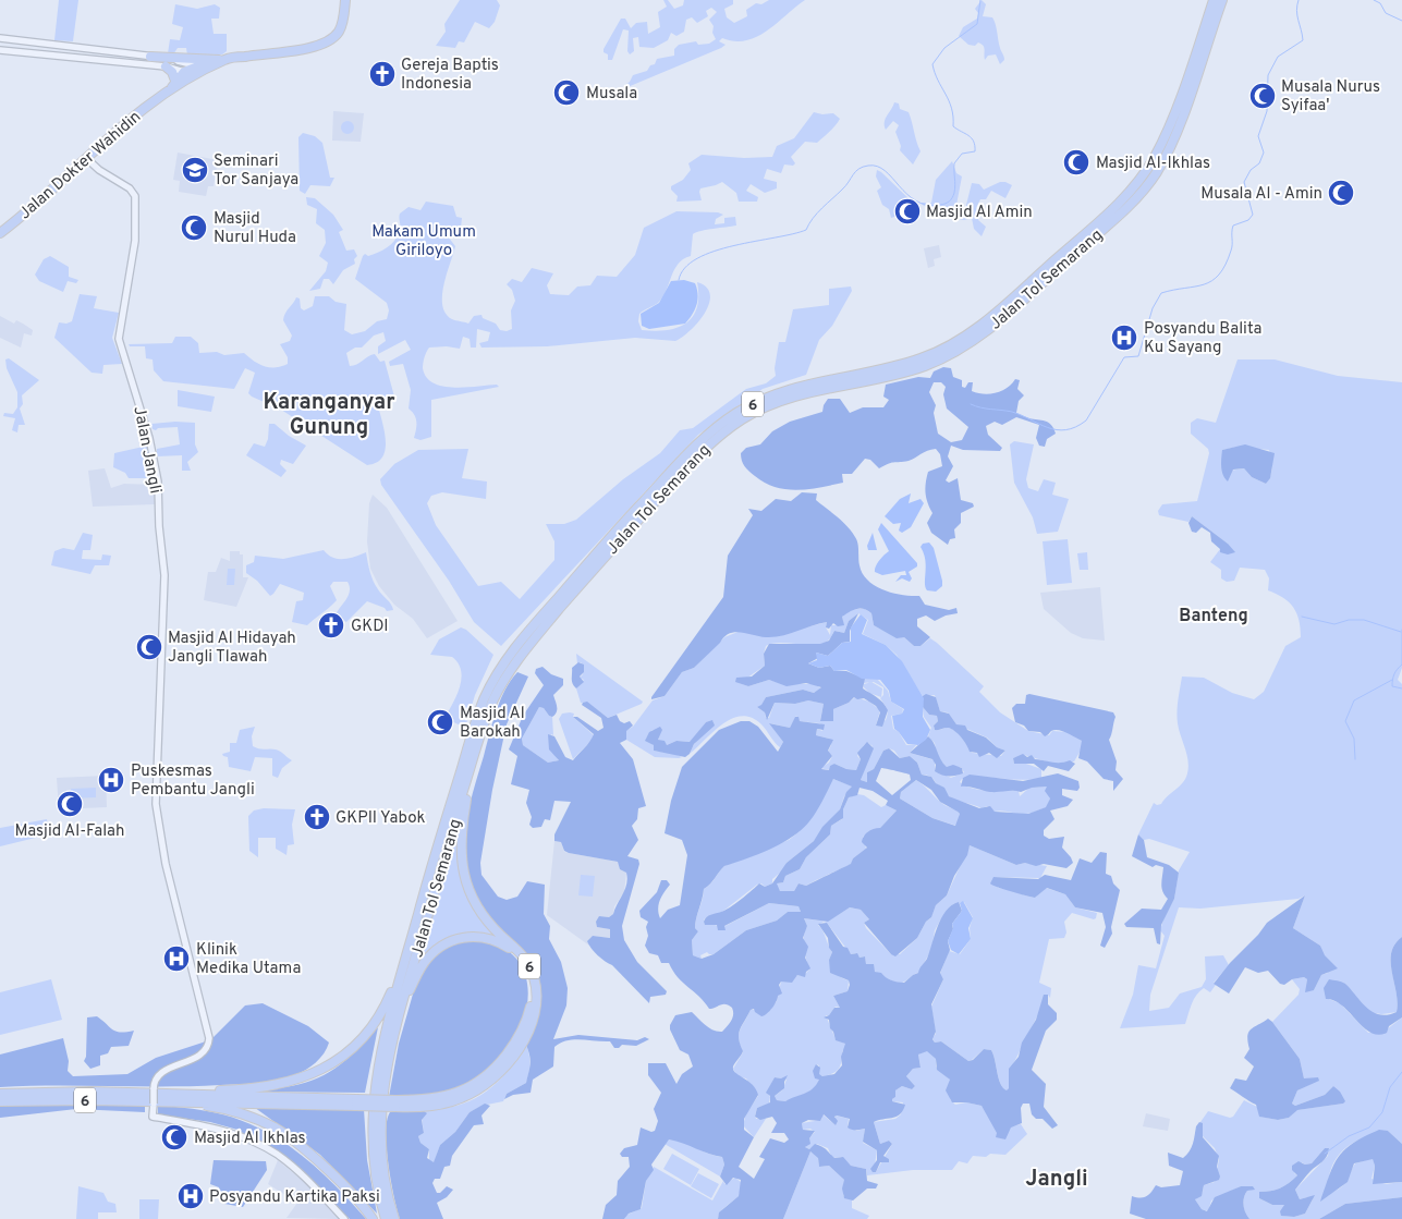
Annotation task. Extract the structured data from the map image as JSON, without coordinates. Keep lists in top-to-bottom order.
{
  "streets": {
    "highway": ["Jalan Dokter Wahidin", "Jalan Tol Semarang", "6"],
    "street": ["Jalan Jangli"]
  },
  "crossings": [
    ["Jalan Dokter Wahidin", "Jalan Jangli"],
    ["Jalan Tol Semarang", "6"]
  ],
  "districts": ["Karanganyar Gunung", "Banteng", "Jangli"],
  "parks": ["Makam Umum Giriloyo"],
  "places": {
    "church": ["Gereja Baptis Indonesia", "GKDI", "GKPII Yabok"],
    "mosque": [
      "Musala",
      "Musala Nurus Syifaa'",
      "Masjid Al-Ikhlas",
      "Musala Al - Amin",
      "Masjid Al Amin",
      "Masjid Nurul Huda",
      "Masjid Al Hidayah Jangli Tlawah",
      "Masjid Al Barokah",
      "Masjid Al-Falah",
      "Masjid Al Ikhlas"
    ],
    "school or university": ["Seminari Tor Sanjaya"],
    "hospital": [
      "Posyandu Balita Ku Sayang",
      "Puskesmas Pembantu Jangli",
      "Klinik Medika Utama",
      "Posyandu Kartika Paksi"
    ]
  }
}
